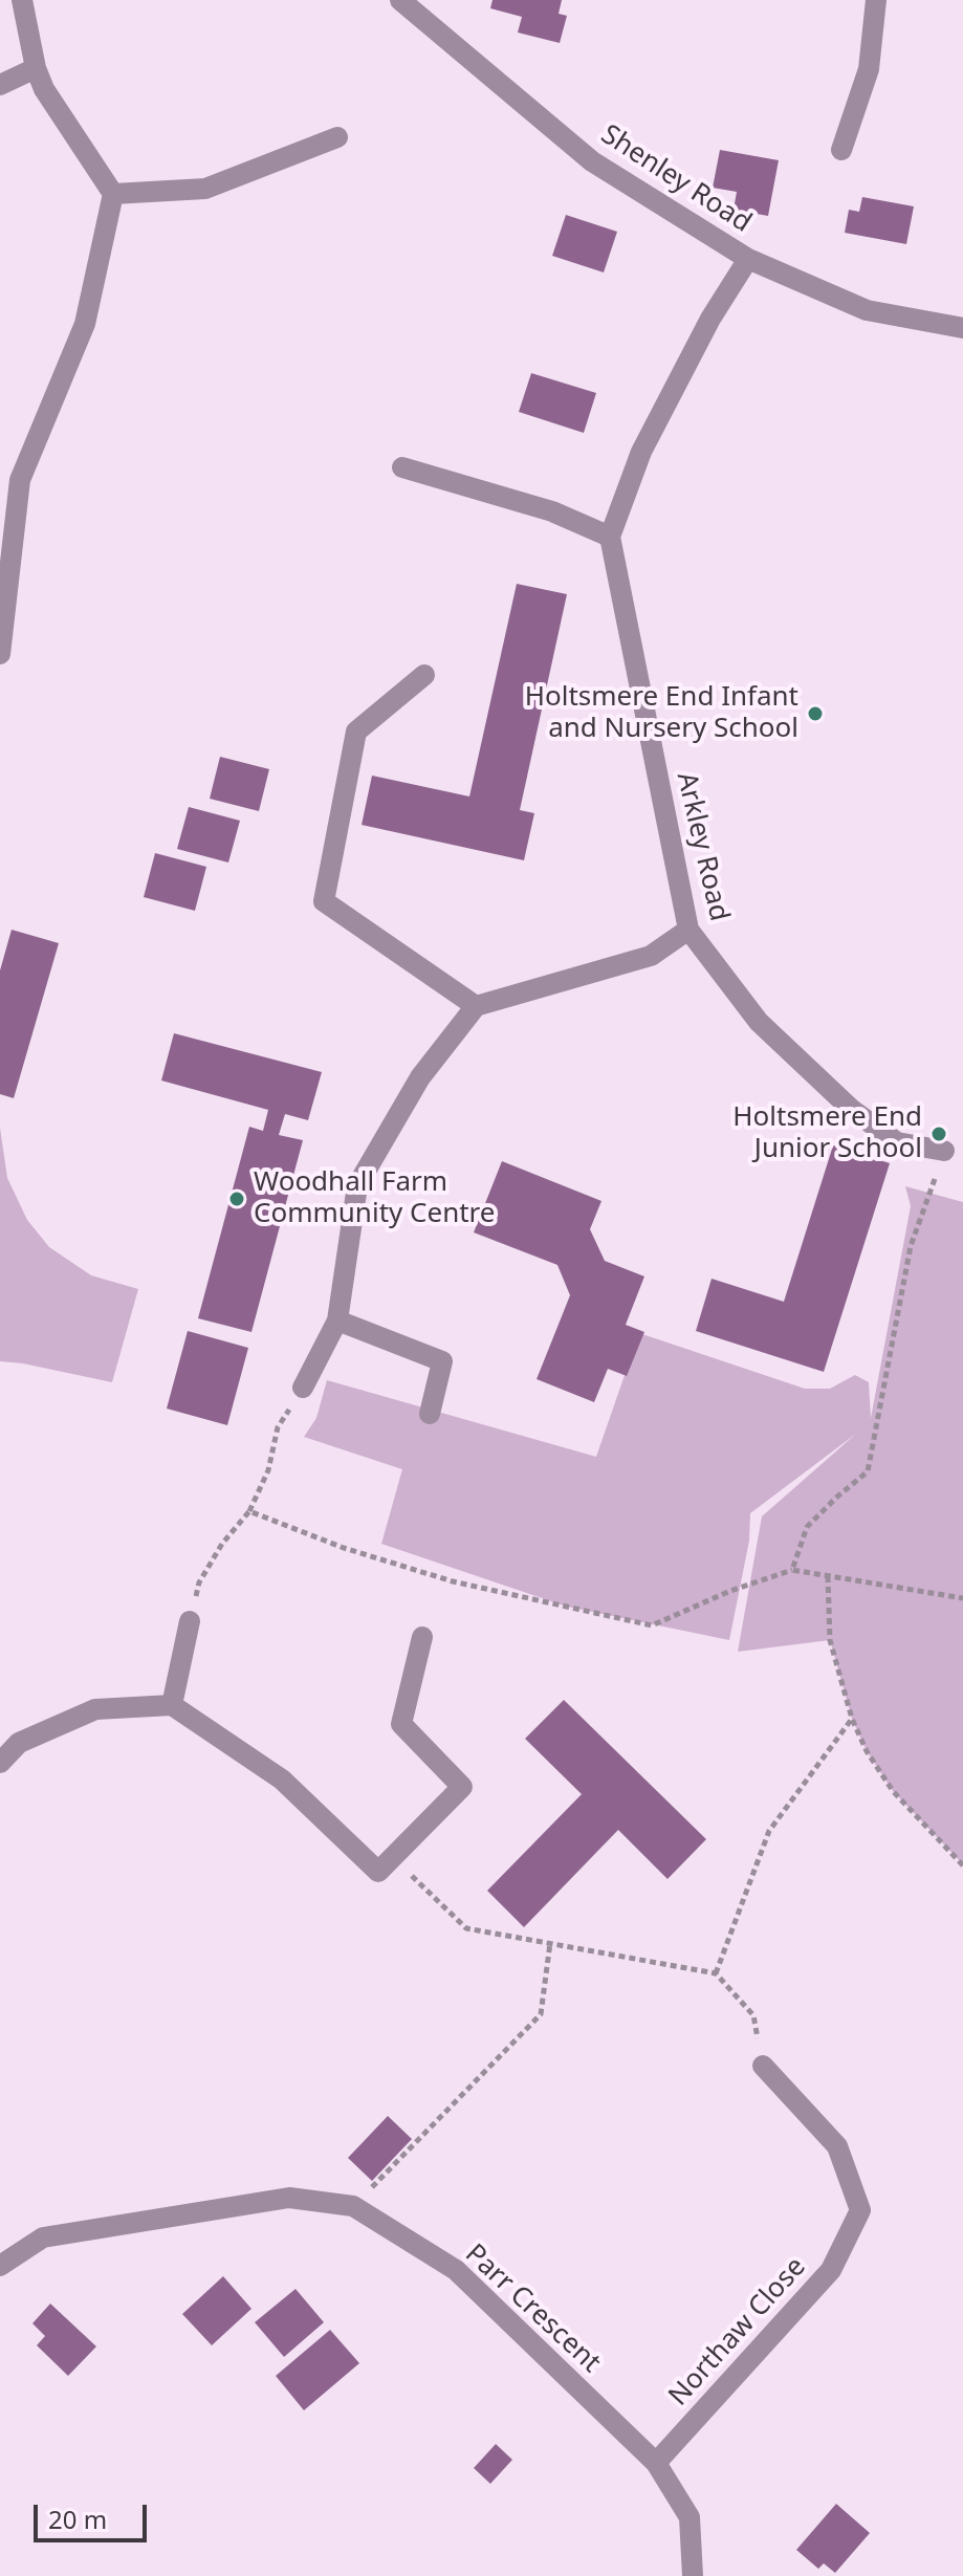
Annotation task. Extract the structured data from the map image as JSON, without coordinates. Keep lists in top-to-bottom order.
{
  "streets": {
    "street": [
      "Shenley Road",
      "Arkley Road",
      "Parr Crescent",
      "Northaw Close"
    ]
  },
  "crossings": [
    ["Parr Crescent", "Northaw Close"]
  ],
  "places": ["Holtsmere End Infant and Nursery School", "Holtsmere End Junior School", "Woodhall Farm Community Centre"],
  "scale_bar": "20 m"
}
